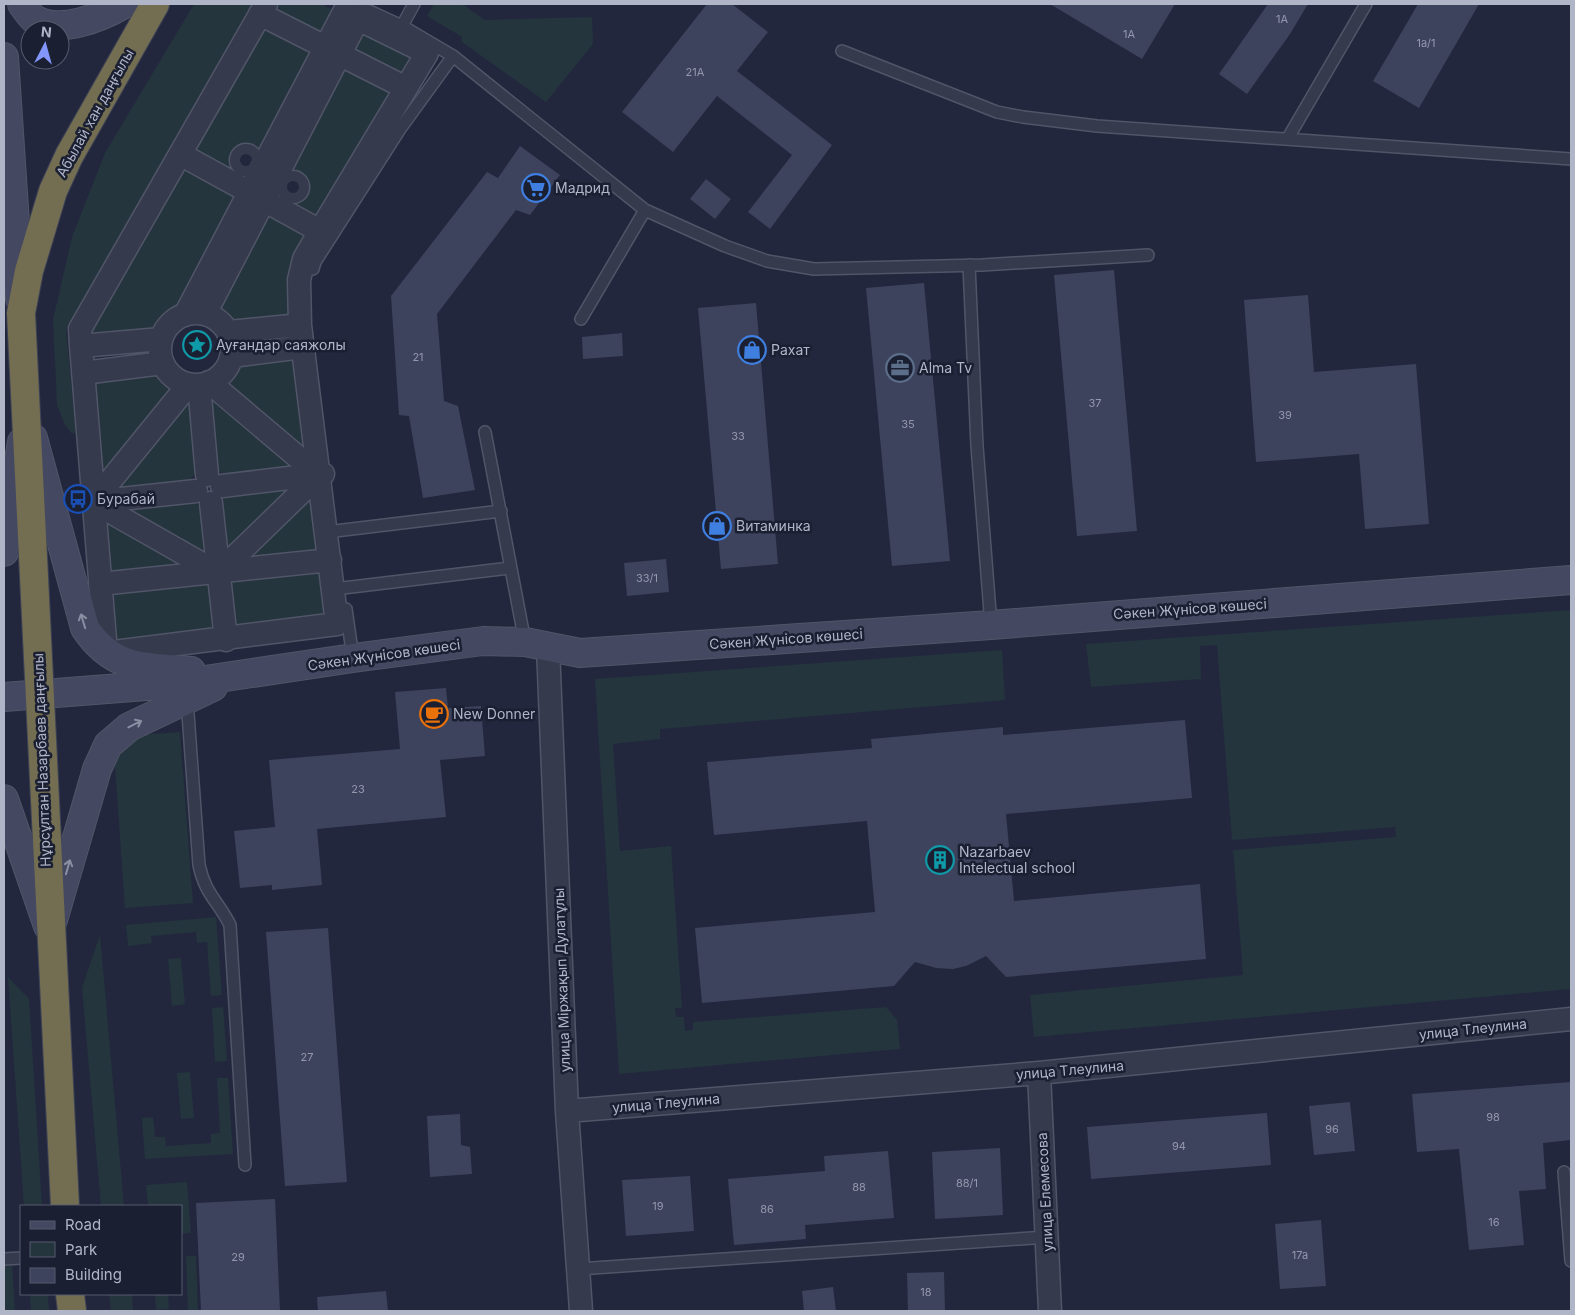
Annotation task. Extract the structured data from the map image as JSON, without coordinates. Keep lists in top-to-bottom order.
{
  "streets": {
    "highway": ["Абылай хан даңғылы", "Нұрсұлтан Назарбаев даңғылы"],
    "street": [
      "Сәкен Жүнісов көшесі",
      "улица Міржақып Дулатұлы",
      "улица Тлеулина",
      "улица Елемесова"
    ]
  },
  "crossings": [
    ["Абылай хан даңғылы", "Нұрсұлтан Назарбаев даңғылы"],
    ["Сәкен Жүнісов көшесі", "улица Міржақып Дулатұлы"],
    ["улица Міржақып Дулатұлы", "улица Тлеулина"],
    ["улица Тлеулина", "улица Елемесова"]
  ],
  "places": {
    "supermarket": ["Мадрид"],
    "place": ["Ауғандар саяжолы"],
    "shop": ["Рахат", "Витаминка"],
    "office": ["Alma Tv"],
    "bus stop": ["Бурабай"],
    "cafe": ["New Donner"],
    "building": ["Nazarbaev Intelectual school"]
  },
  "house_numbers": [
    "1А",
    "1А",
    "1а/1",
    "21А",
    "21",
    "37",
    "39",
    "35",
    "33",
    "33/1",
    "23",
    "27",
    "98",
    "96",
    "94",
    "88/1",
    "88",
    "19",
    "86",
    "16",
    "17а",
    "29",
    "18"
  ],
  "legend": ["Road", "Park", "Building"],
  "north": "top"
}
